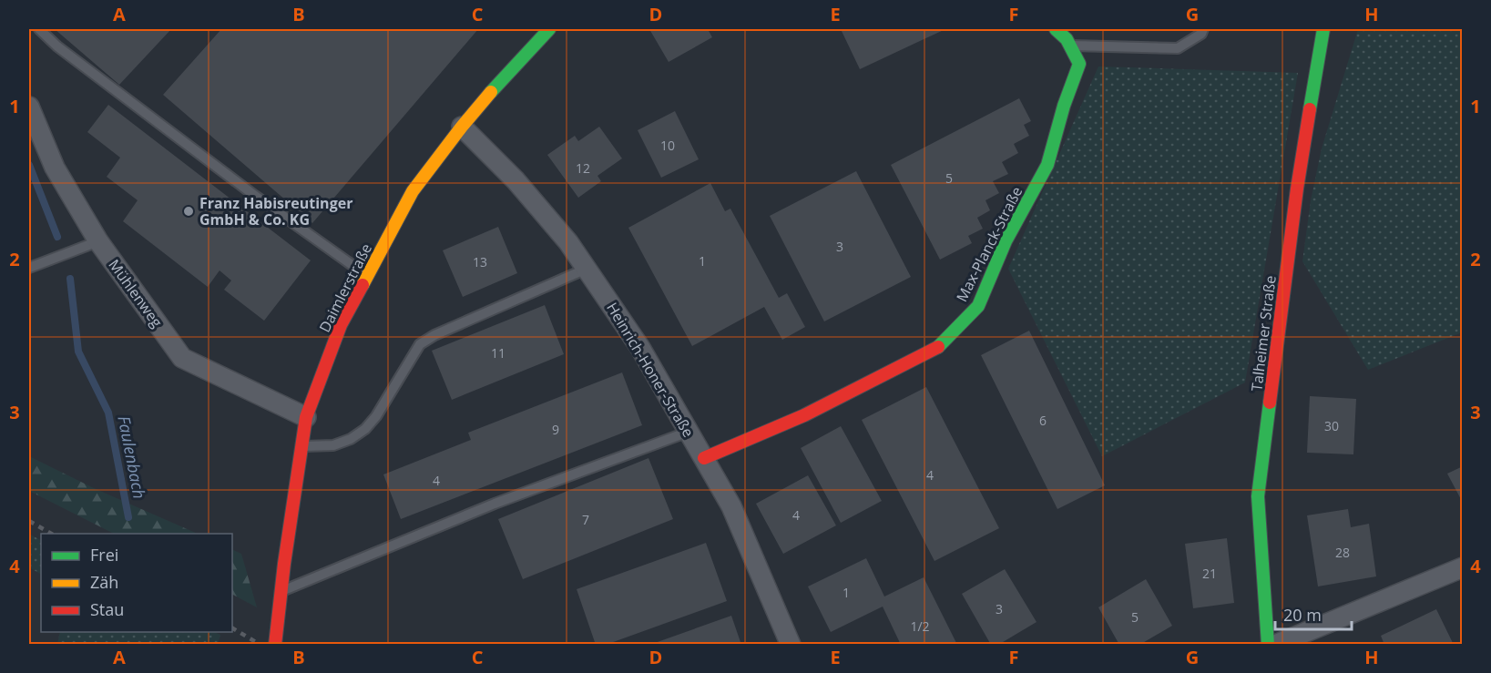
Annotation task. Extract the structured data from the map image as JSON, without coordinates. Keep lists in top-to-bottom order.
{
  "streets": {
    "street": [
      "Max-Planck-Straße",
      "Daimlerstraße",
      "Mühlenweg",
      "Talheimer Straße",
      "Heinrich-Honer-Straße"
    ]
  },
  "crossings": [
    ["Max-Planck-Straße", "Heinrich-Honer-Straße"],
    ["Daimlerstraße", "Mühlenweg"],
    ["Daimlerstraße", "Heinrich-Honer-Straße"]
  ],
  "water": ["Faulenbach"],
  "places": ["Franz Habisreutinger GmbH & Co. KG"],
  "house_numbers": [
    "10",
    "12",
    "5",
    "3",
    "1",
    "13",
    "11",
    "6",
    "30",
    "9",
    "4",
    "4",
    "4",
    "7",
    "28",
    "21",
    "1",
    "3",
    "5",
    "1/2"
  ],
  "legend": ["Frei", "Zäh", "Stau"],
  "scale_bar": "20 m",
  "grid": {
    "columns": [
      "A",
      "B",
      "C",
      "D",
      "E",
      "F",
      "G",
      "H"
    ],
    "rows": [
      "1",
      "2",
      "3",
      "4"
    ]
  }
}
